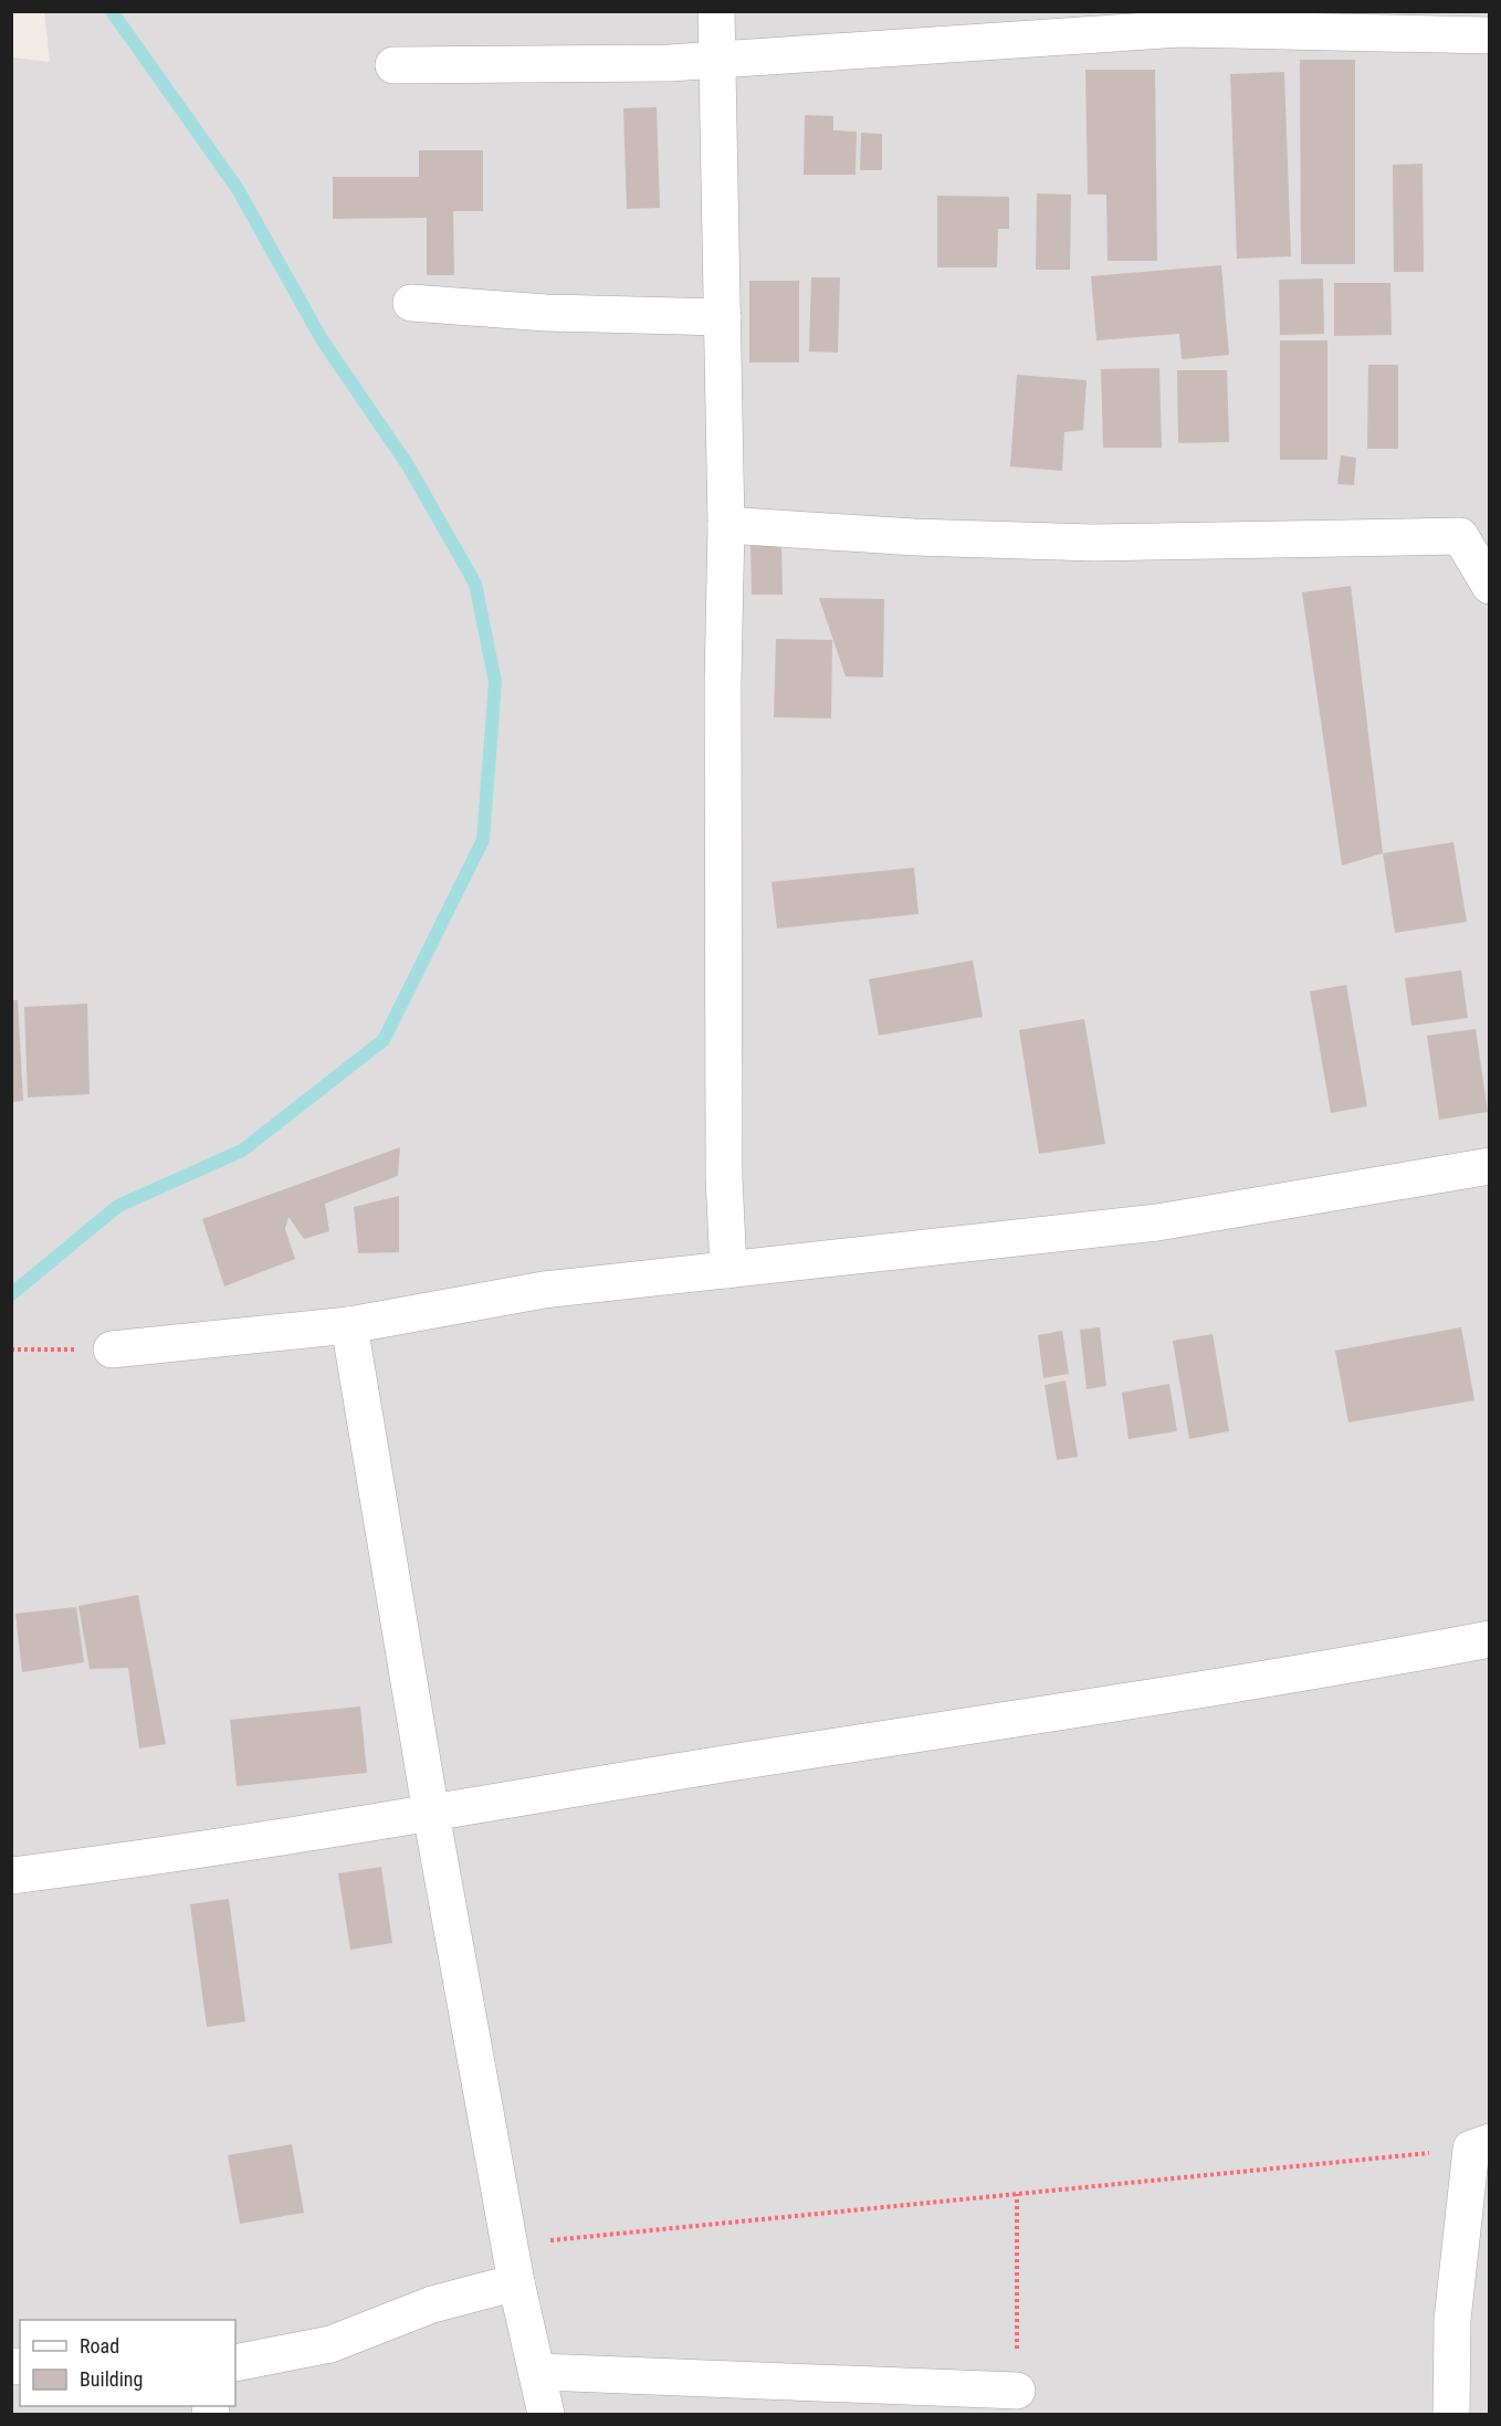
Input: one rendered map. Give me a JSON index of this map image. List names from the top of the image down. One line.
{"legend":["Road","Building"]}
